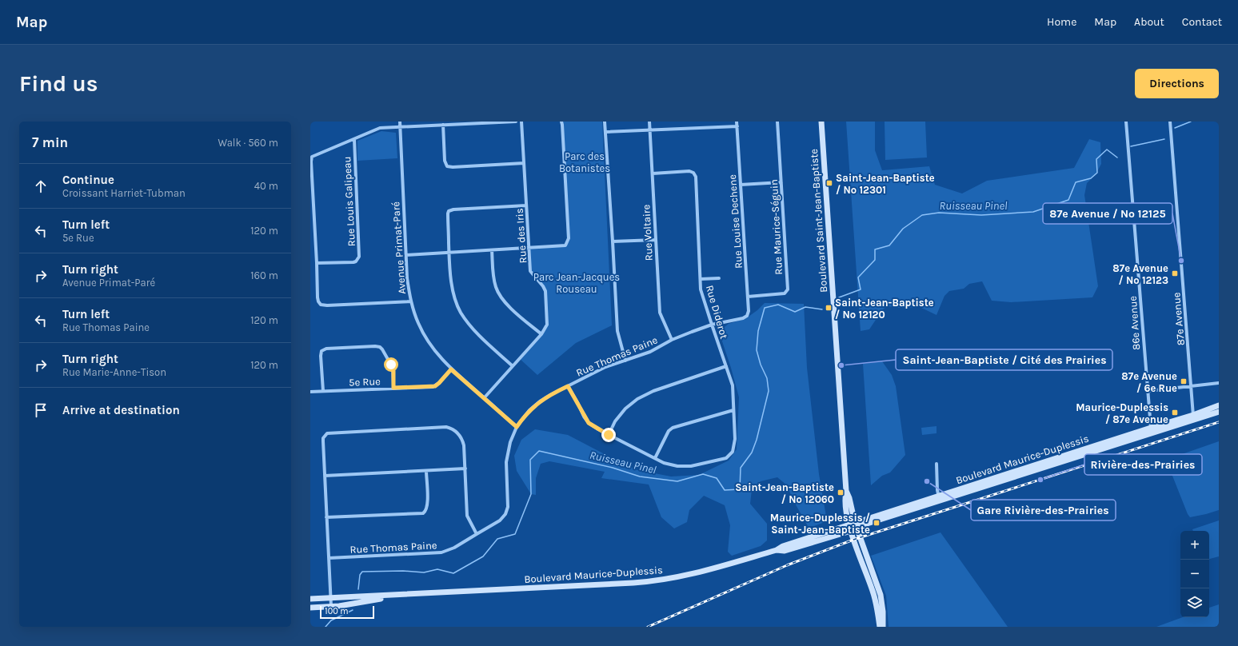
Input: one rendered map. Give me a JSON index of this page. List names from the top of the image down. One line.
{"streets":{"street":["Rue Louis Galipeau","Boulevard Saint-Jean-Baptiste","Rue Louise Dechene","Rue Maurice-Séguin","Rue Voltaire","Rue des Iris","Avenue Primat-Paré","Rue Diderot","87e Avenue","86e Avenue","Rue Thomas Paine","5e Rue","Boulevard Maurice-Duplessis"]},"crossings":[["Boulevard Saint-Jean-Baptiste","Boulevard Maurice-Duplessis"],["Rue Louise Dechene","Rue Maurice-Séguin"],["Rue Louise Dechene","Rue Thomas Paine"],["Rue Voltaire","Rue Diderot"],["Rue Voltaire","Rue Thomas Paine"],["Rue des Iris","Avenue Primat-Paré"],["Avenue Primat-Paré","Rue Thomas Paine"],["Avenue Primat-Paré","5e Rue"],["Rue Diderot","Rue Thomas Paine"],["87e Avenue","Boulevard Maurice-Duplessis"],["86e Avenue","Boulevard Maurice-Duplessis"]],"water":["Ruisseau Pinel"],"parks":["Parc des Botanistes","Parc Jean-Jacques Rouseau"],"places":{"transit":["Saint-Jean-Baptiste / No 12301","87e Avenue / No 12123","Saint-Jean-Baptiste / No 12120","87e Avenue / 6e Rue","Maurice-Duplessis / 87e Avenue","Saint-Jean-Baptiste / No 12060","Maurice-Duplessis / Saint-Jean-Baptiste"],"other":["87e Avenue / No 12125","Saint-Jean-Baptiste / Cité des Prairies","Rivière-des-Prairies","Gare Rivière-des-Prairies"]},"scale_bar":"100 m","page":{"header":"Map","nav":["Home","Map","About","Contact"],"buttons":"Directions","title":"Find us","heading":["7 min","Walk · 560 m"],"list":[["Continue","Croissant Harriet-Tubman","40 m"],["Turn left","5e Rue","120 m"],["Turn right","Avenue Primat-Paré","160 m"],["Turn left","Rue Thomas Paine","120 m"],["Turn right","Rue Marie-Anne-Tison","120 m"],"Arrive at destination"],"map_buttons":["+","−"],"scale":"100 m"}}
